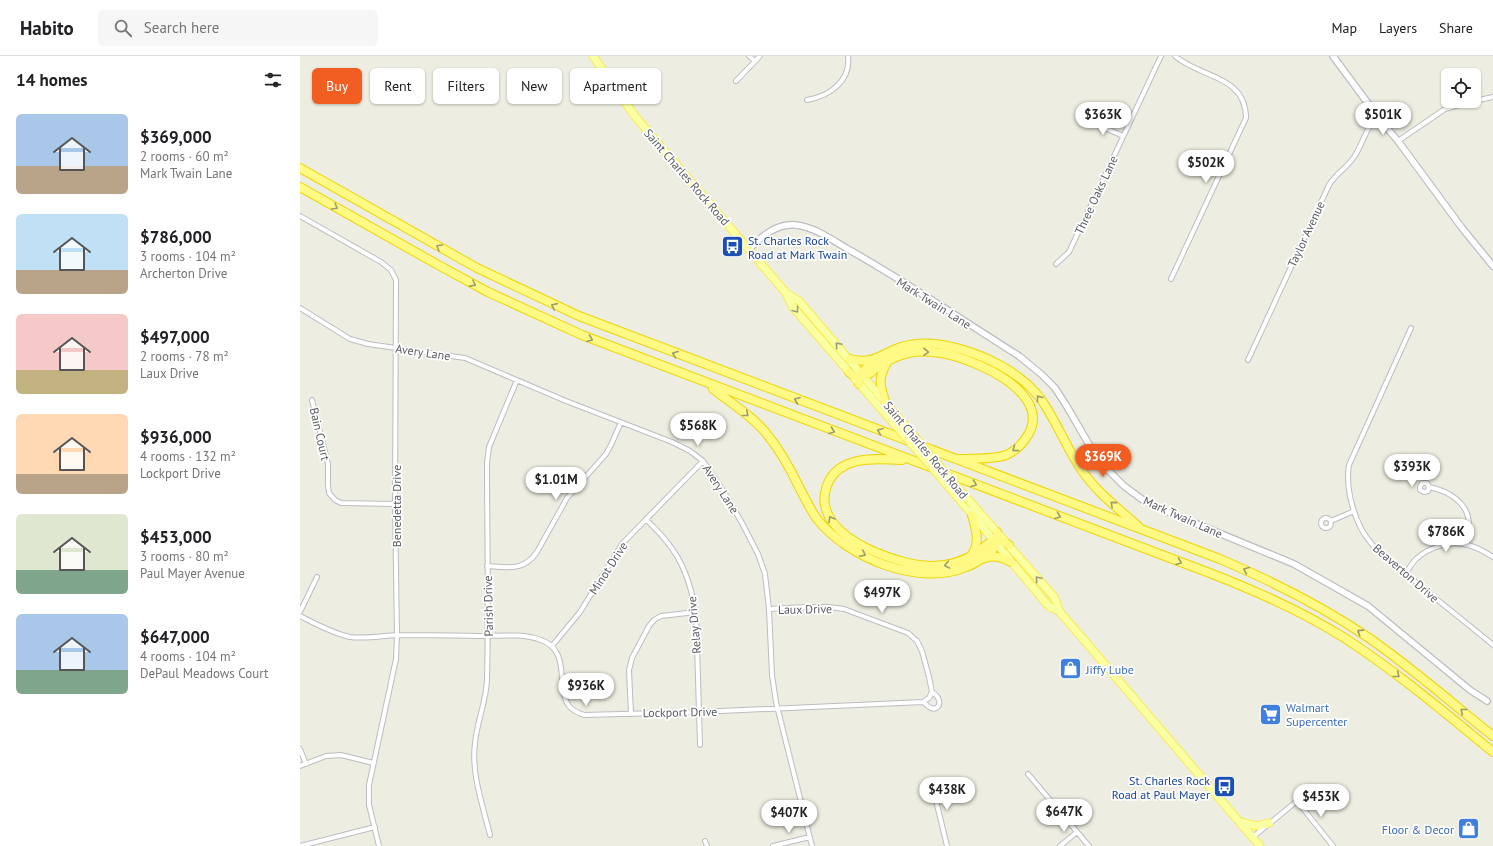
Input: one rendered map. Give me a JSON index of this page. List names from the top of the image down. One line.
{"streets":{"main road":["Saint Charles Rock Road"],"street":["Three Oaks Lane","Taylor Avenue","Mark Twain Lane","Avery Lane","Bain Court","Benedetta Drive","Minot Drive","Beaverton Drive","Parish Drive","Laux Drive","Relay Drive","Lockport Drive"]},"crossings":[["Saint Charles Rock Road","Mark Twain Lane"],["Avery Lane","Benedetta Drive"],["Avery Lane","Minot Drive"],["Avery Lane","Parish Drive"],["Avery Lane","Laux Drive"],["Avery Lane","Lockport Drive"],["Bain Court","Benedetta Drive"],["Minot Drive","Relay Drive"],["Minot Drive","Lockport Drive"],["Laux Drive","Lockport Drive"],["Relay Drive","Lockport Drive"]],"places":{"bus stop":["St. Charles Rock Road at Mark Twain","St. Charles Rock Road at Paul Mayer"],"shop":["Jiffy Lube","Floor & Decor"],"supermarket":["Walmart Supercenter"]},"page":{"header":"Habito","search":"Search here","nav":["Map","Layers","Share"],"heading":"14 homes","chip":["Buy","Rent","Filters","New","Apartment"],"price":["$363K","$501K","$502K","$568K","$369K","$393K","$1.01M","$786K","$497K","$936K","$438K","$453K","$647K","$407K"],"list":[{"name":"$369,000","note":"2 rooms · 60 m² · Mark Twain Lane"},{"name":"$786,000","note":"3 rooms · 104 m² · Archerton Drive"},{"name":"$497,000","note":"2 rooms · 78 m² · Laux Drive"},{"name":"$936,000","note":"4 rooms · 132 m² · Lockport Drive"},{"name":"$453,000","note":"3 rooms · 80 m² · Paul Mayer Avenue"},{"name":"$647,000","note":"4 rooms · 104 m² · DePaul Meadows Court"}]}}
